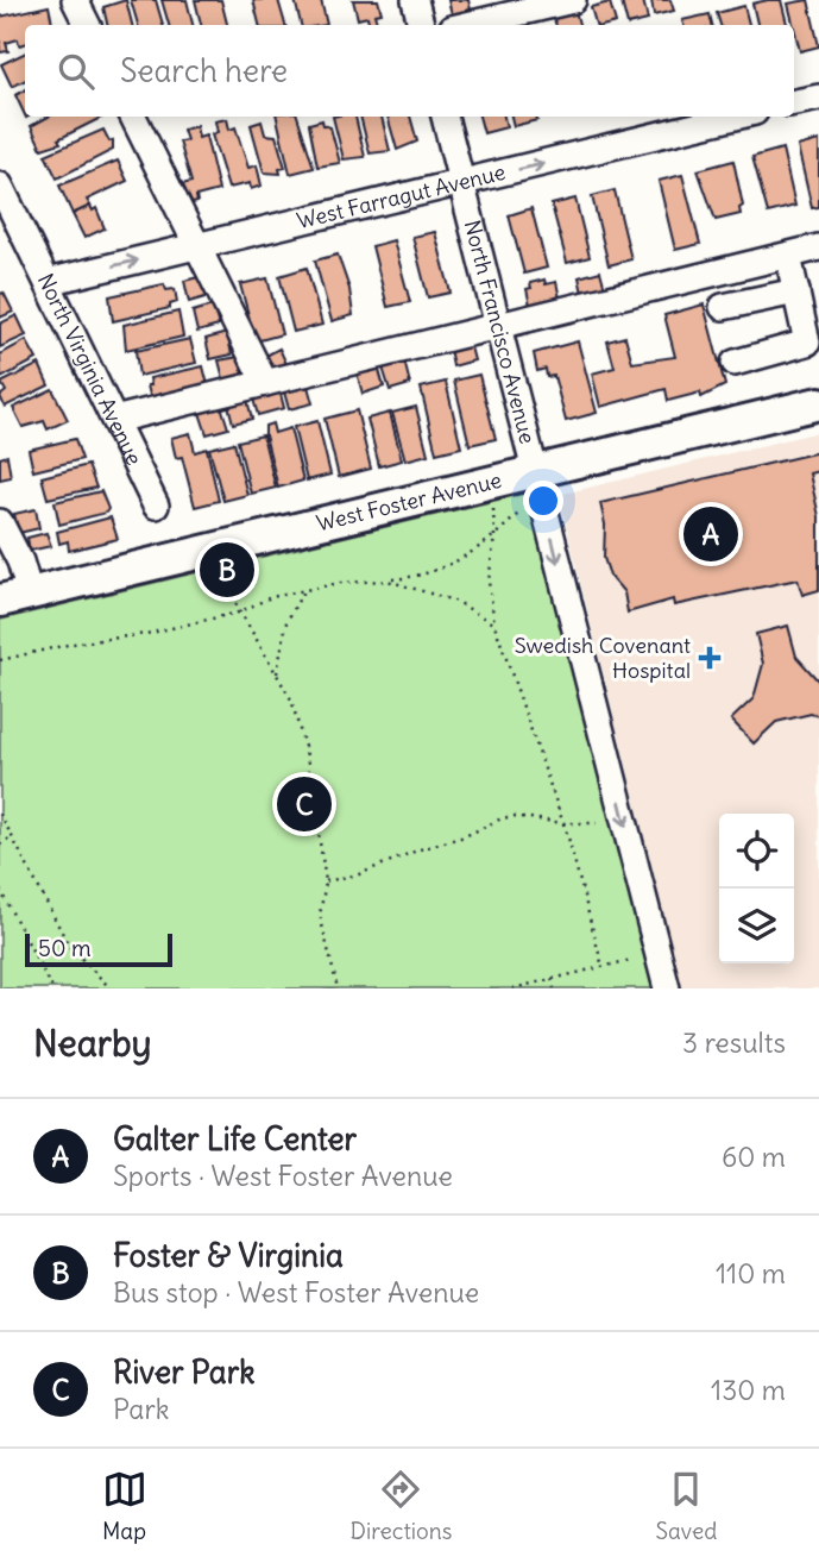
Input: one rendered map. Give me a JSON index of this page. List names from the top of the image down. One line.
{"streets":{"main road":["West Foster Avenue"],"street":["West Farragut Avenue","North Francisco Avenue","North Virginia Avenue"]},"crossings":[["West Farragut Avenue","North Francisco Avenue"],["West Farragut Avenue","North Virginia Avenue"],["North Francisco Avenue","West Foster Avenue"]],"one_way":["North Francisco Avenue"],"places":{"health":["Swedish Covenant Hospital"]},"scale_bar":"50 m","page":{"search":"Search here","pins":["A","B","C"],"scale":"50 m","heading":["Nearby","3 results"],"list":[{"mark":"A","name":"Galter Life Center","note":"Sports · West Foster Avenue","value":"60 m"},{"mark":"B","name":"Foster & Virginia","note":"Bus stop · West Foster Avenue","value":"110 m"},{"mark":"C","name":"River Park","note":"Park","value":"130 m"}],"nav":["Map","Directions","Saved"]}}
